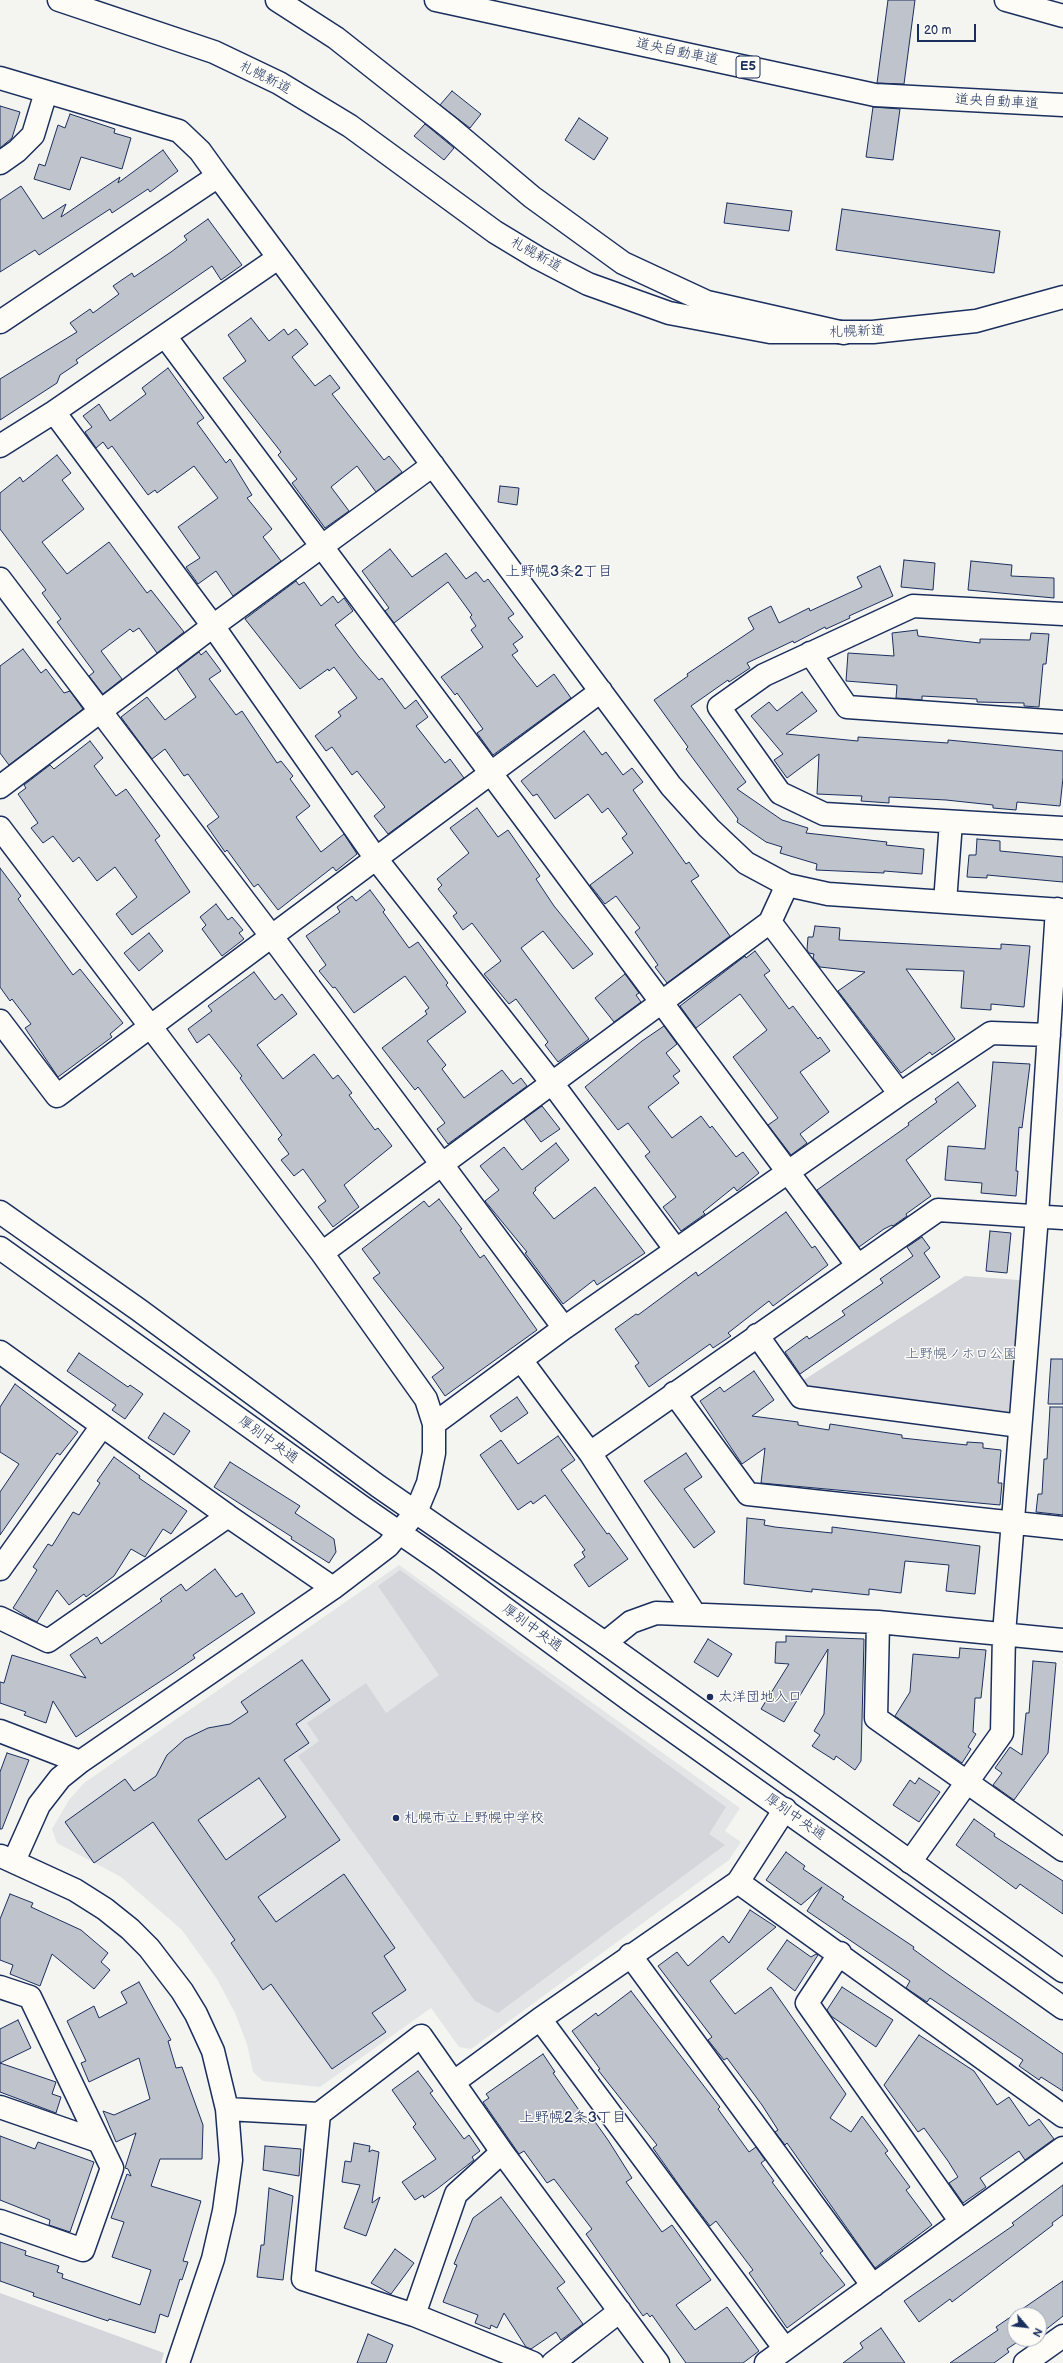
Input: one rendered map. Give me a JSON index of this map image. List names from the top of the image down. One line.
{"streets":{"main road":["道央自動車道","E5","札幌新道","厚別中央通"]},"districts":["上野幌3条2丁目","上野幌2条3丁目"],"parks":["上野幌ノホロ公園"],"places":["太洋団地入口","札幌市立上野幌中学校"],"scale_bar":"20 m","north":"bottom right"}
